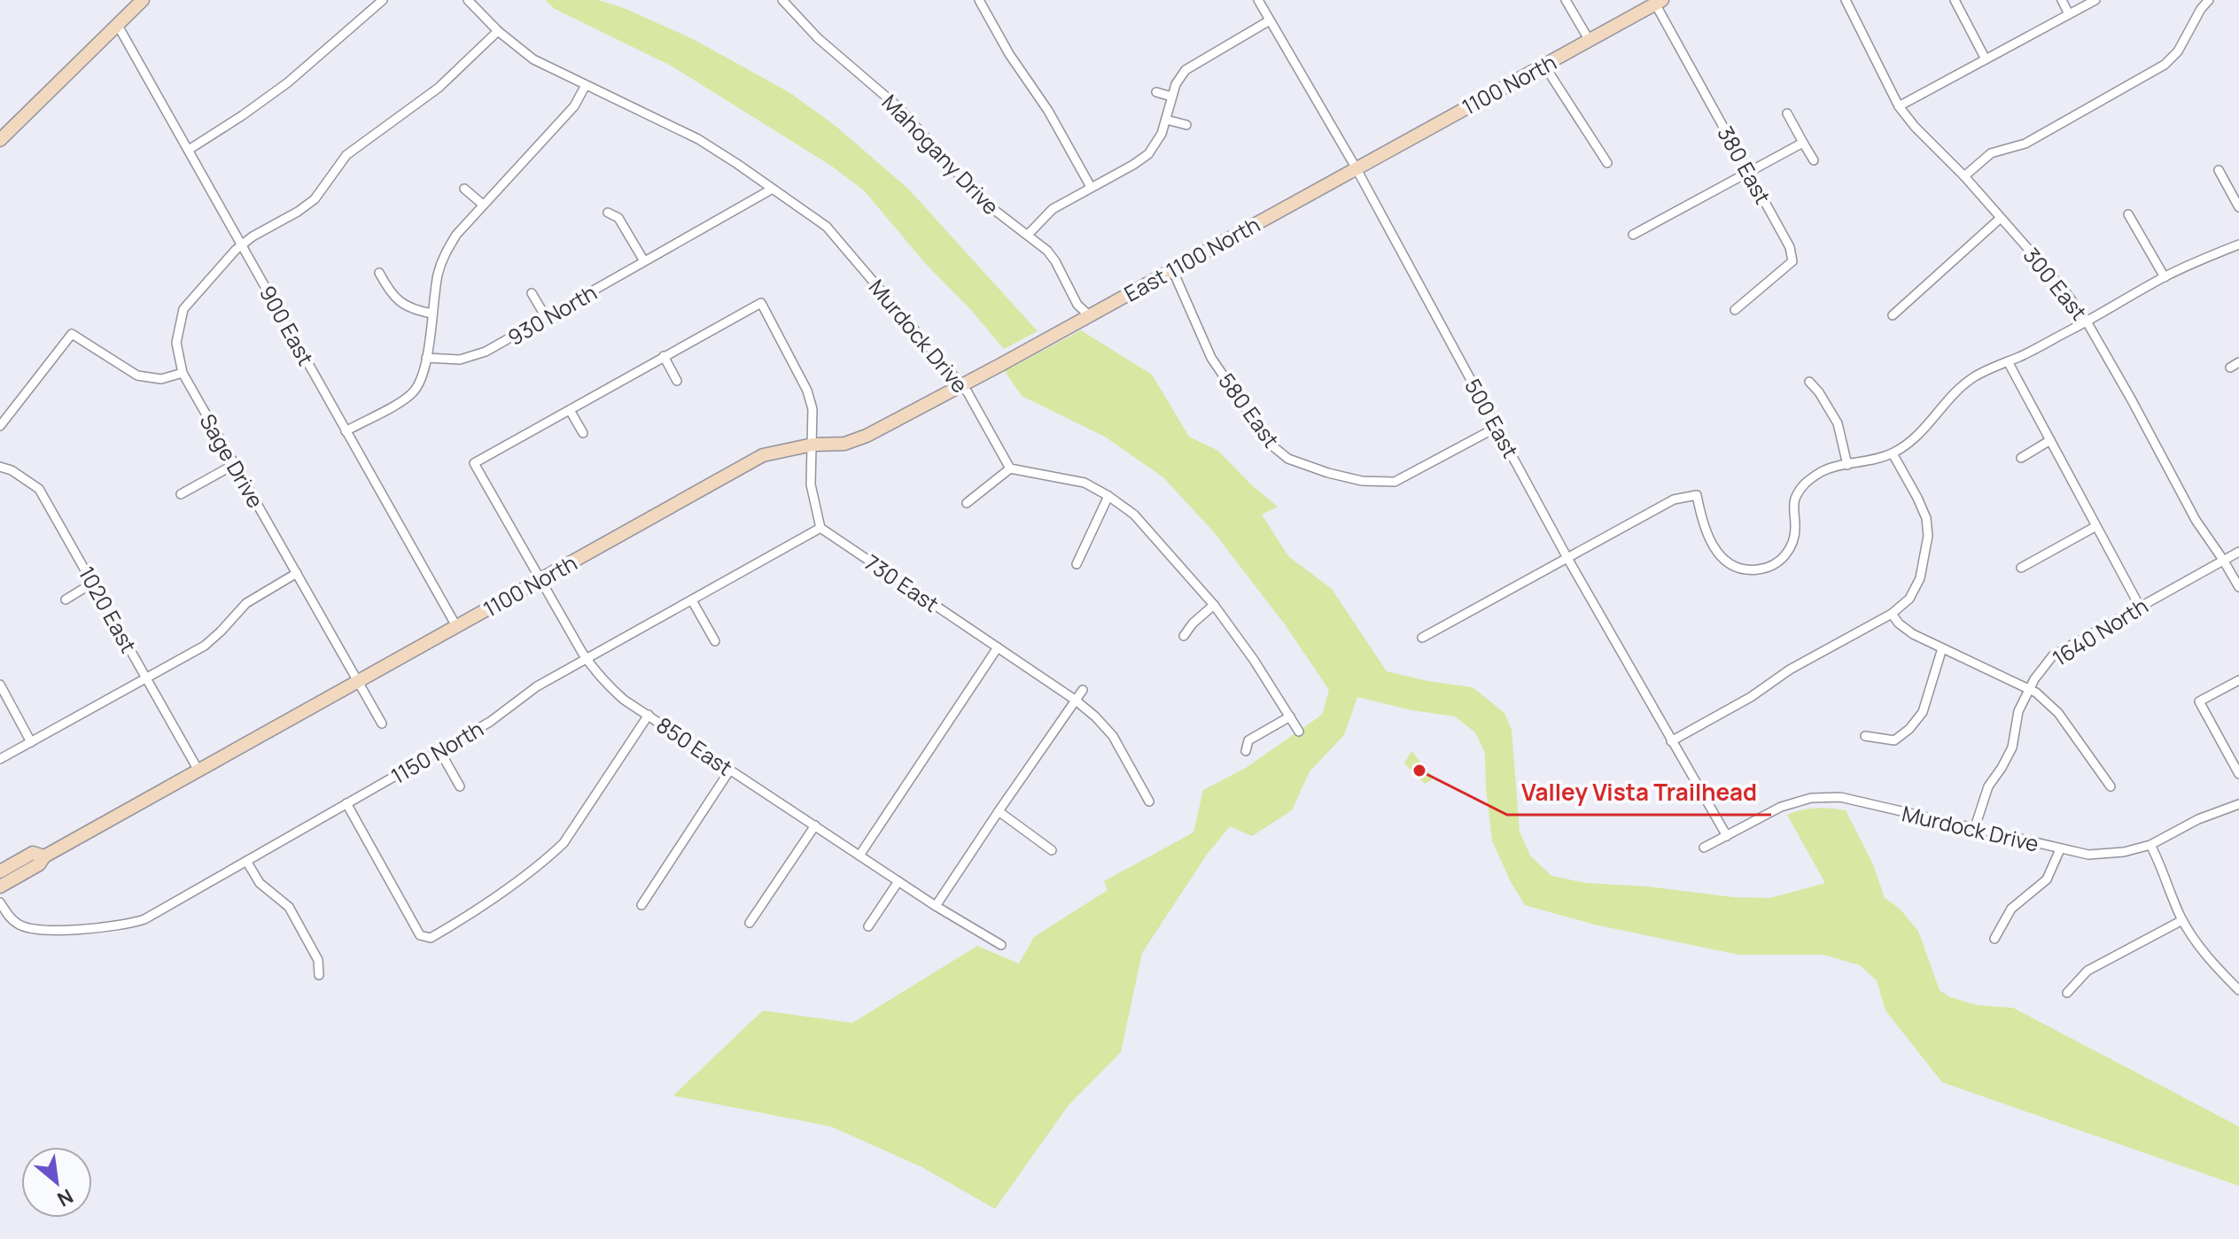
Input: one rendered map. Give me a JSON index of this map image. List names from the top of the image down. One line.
{"streets":{"street":["1100 North","Mahogany Drive","380 East","East 1100 North","300 East","930 North","900 East","Murdock Drive","580 East","500 East","Sage Drive","730 East","1020 East","1640 North","850 East","1150 North"]},"crossings":[["1100 North","380 East"],["1100 North","East 1100 North"],["1100 North","900 East"],["1100 North","Murdock Drive"],["1100 North","500 East"],["1100 North","Sage Drive"],["1100 North","1020 East"],["1100 North","850 East"],["Mahogany Drive","East 1100 North"],["East 1100 North","580 East"],["East 1100 North","500 East"],["300 East","1640 North"],["930 North","Murdock Drive"],["900 East","Sage Drive"],["Murdock Drive","500 East"],["Murdock Drive","Sage Drive"],["Murdock Drive","1640 North"],["580 East","500 East"],["730 East","1150 North"],["850 East","1150 North"]],"places":["Valley Vista Trailhead"],"north":"bottom right"}
